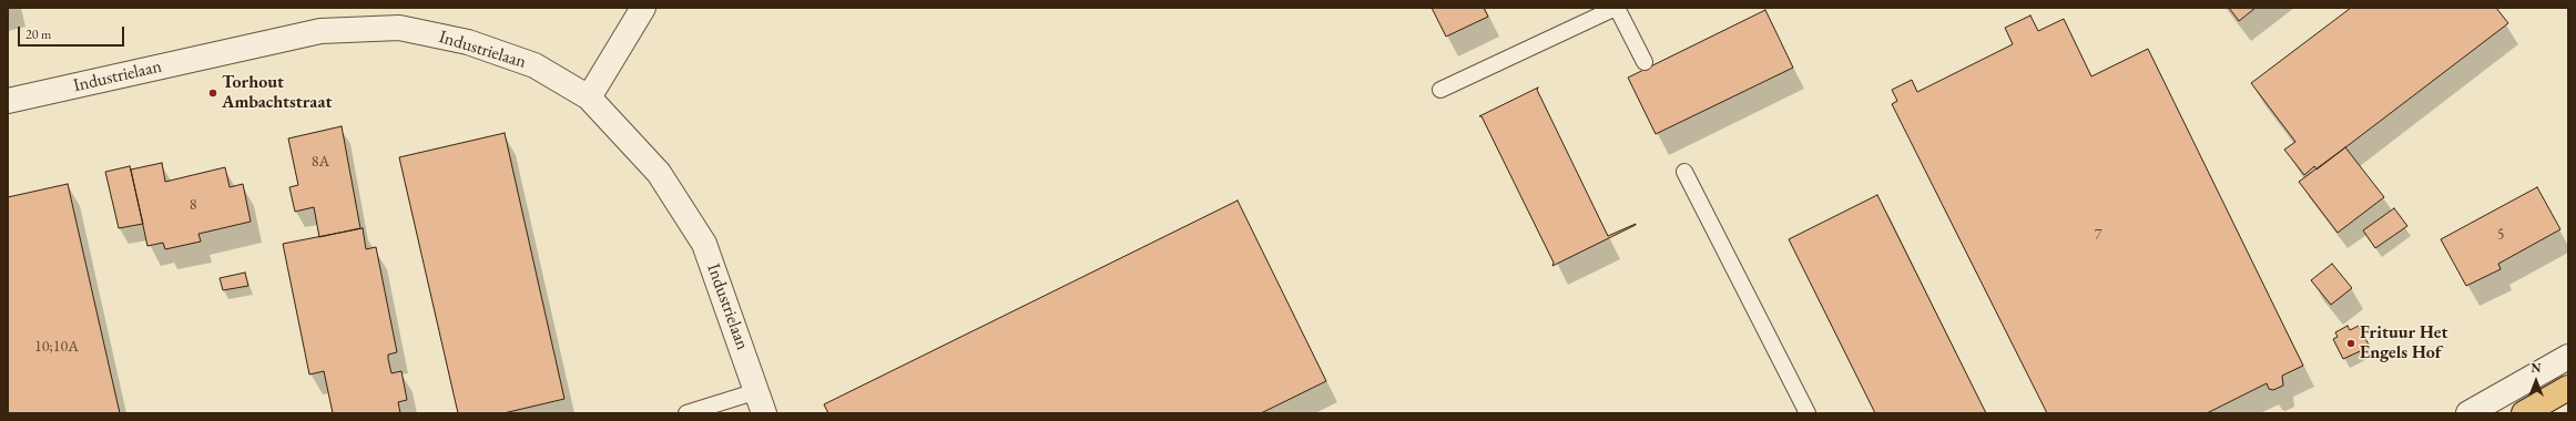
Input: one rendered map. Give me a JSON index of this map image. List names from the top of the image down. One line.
{"streets":{"street":["Industrielaan"]},"places":["Torhout Ambachtstraat","Frituur Het Engels Hof"],"house_numbers":["8A","8","7","5","10;10A"],"scale_bar":"20 m","north":"top"}
